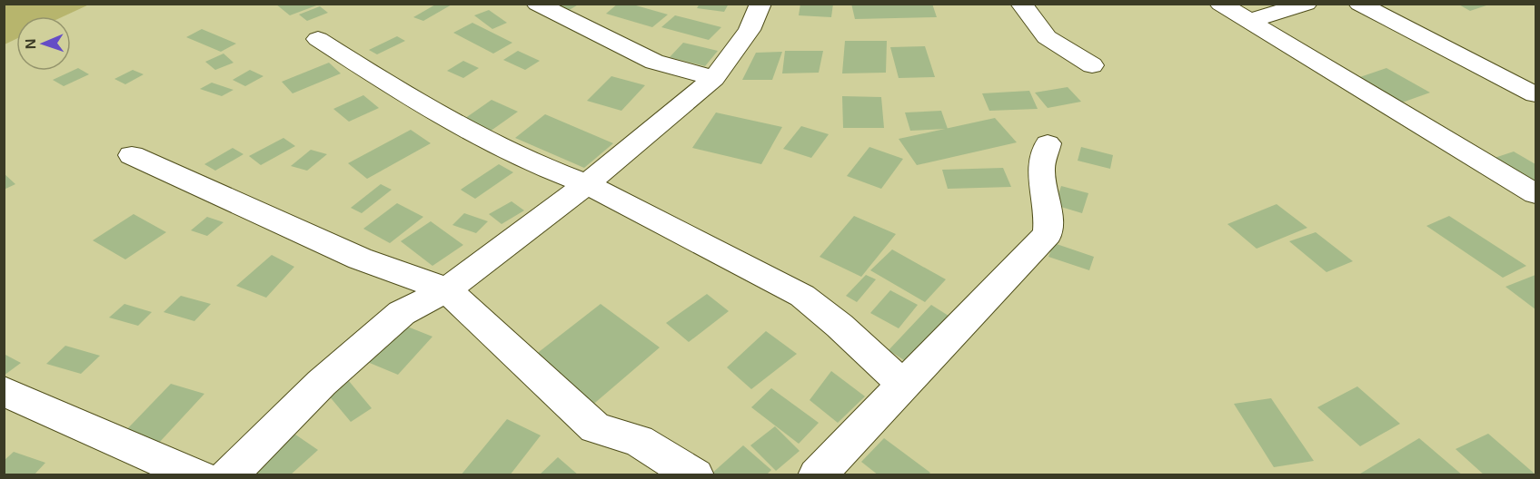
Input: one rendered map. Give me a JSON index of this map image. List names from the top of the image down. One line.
{"north":"left"}
